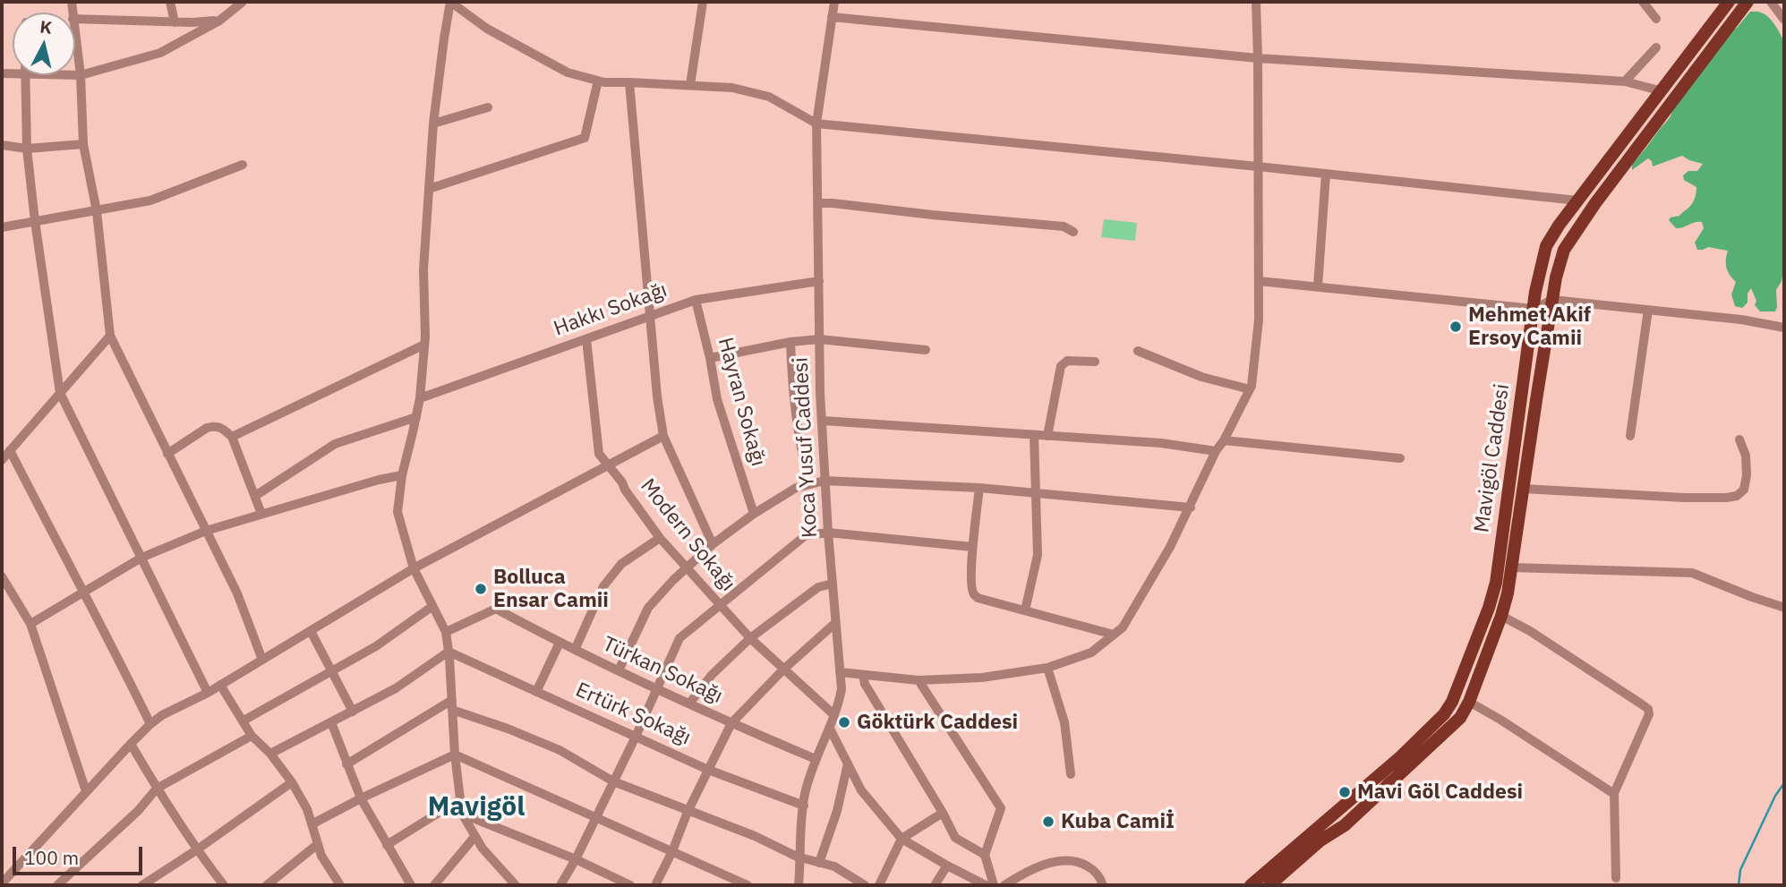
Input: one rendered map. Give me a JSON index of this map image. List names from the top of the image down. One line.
{"streets":{"main road":["Mavigöl Caddesi"],"street":["Hakkı Sokağı","Hayran Sokağı","Koca Yusuf Caddesi","Modern Sokağı","Türkan Sokağı","Ertürk Sokağı"]},"crossings":[["Hakkı Sokağı","Hayran Sokağı"],["Hakkı Sokağı","Koca Yusuf Caddesi"],["Hakkı Sokağı","Modern Sokağı"],["Koca Yusuf Caddesi","Modern Sokağı"],["Koca Yusuf Caddesi","Türkan Sokağı"],["Koca Yusuf Caddesi","Ertürk Sokağı"]],"districts":["Mavigöl"],"places":["Mehmet Akif Ersoy Camii","Bolluca Ensar Camii","Göktürk Caddesi","Mavi Göl Caddesi","Kuba Camiİ"],"scale_bar":"100 m","north":"top"}
